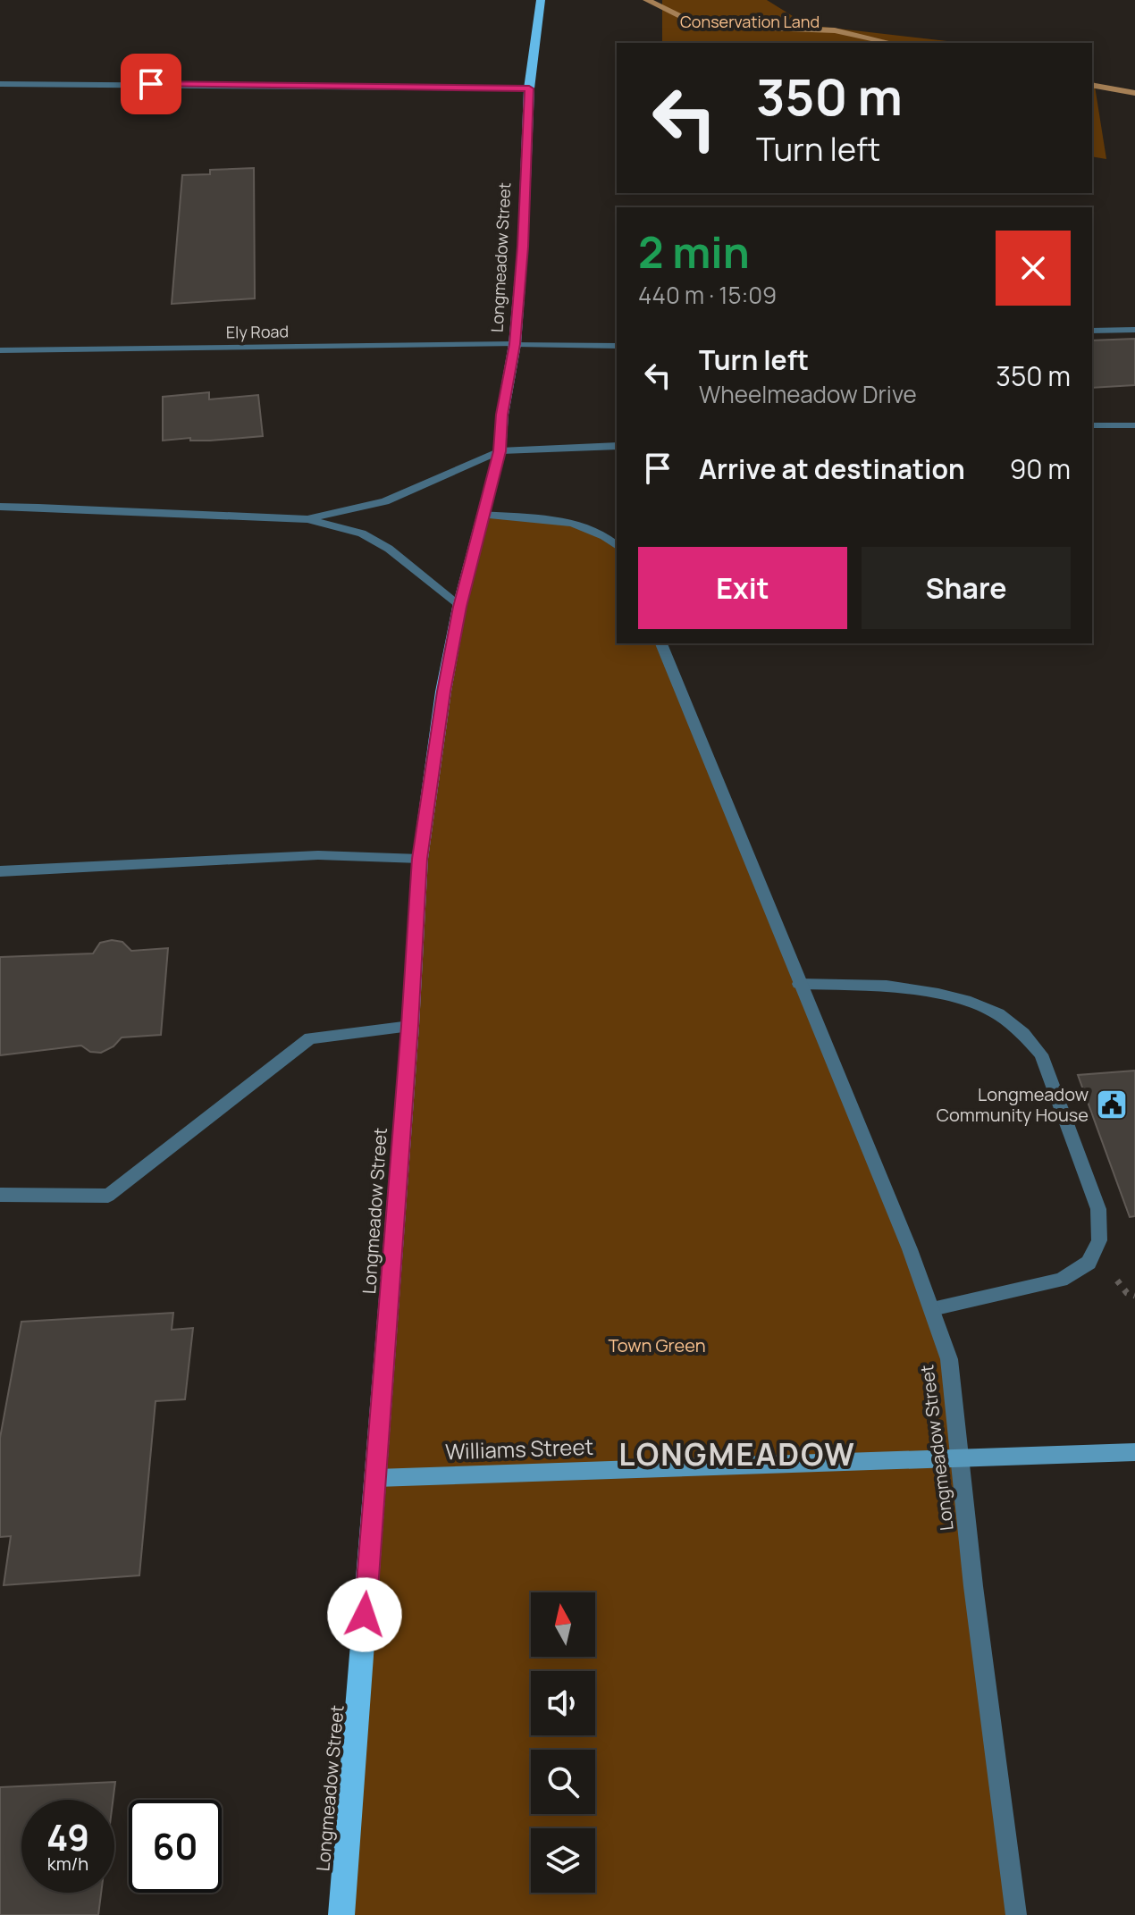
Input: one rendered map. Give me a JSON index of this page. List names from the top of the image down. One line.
{"streets":{"main road":["Longmeadow Street","Williams Street"],"street":["Ely Road"]},"crossings":[["Longmeadow Street","Ely Road"],["Longmeadow Street","Williams Street"]],"districts":["LONGMEADOW"],"parks":["Conservation Land","Town Green"],"places":{"public building":["Longmeadow Community House"]},"north":"top","page":{"turn":["350 m","Turn left"],"heading":["2 min","440 m · 15:09"],"list":[{"name":"Turn left","note":"Wheelmeadow Drive","value":"350 m"},{"name":"Arrive at destination","value":"90 m"}],"buttons":["Exit","Share"],"speed":"49 km/h","limit":"60"}}
